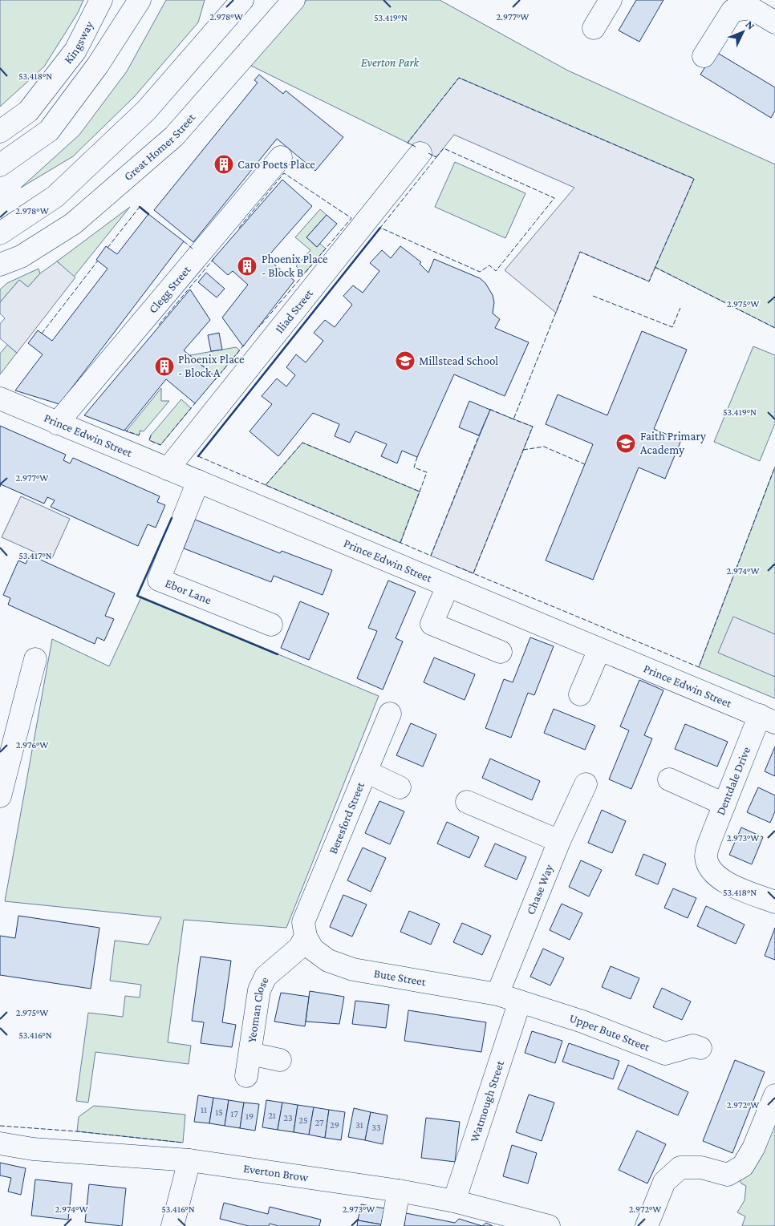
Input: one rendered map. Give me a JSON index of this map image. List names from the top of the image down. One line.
{"streets":{"main road":["Kingsway","Great Homer Street","Clegg Street","Iliad Street","Prince Edwin Street","Ebor Lane","Dentdale Drive","Beresford Street","Chase Way","Bute Street","Yeoman Close","Upper Bute Street","Watmough Street","Everton Brow"]},"crossings":[["Clegg Street","Prince Edwin Street"],["Iliad Street","Prince Edwin Street"],["Prince Edwin Street","Ebor Lane"],["Prince Edwin Street","Dentdale Drive"],["Beresford Street","Bute Street"],["Beresford Street","Yeoman Close"],["Chase Way","Bute Street"],["Bute Street","Yeoman Close"],["Bute Street","Upper Bute Street"],["Bute Street","Watmough Street"],["Upper Bute Street","Watmough Street"],["Watmough Street","Everton Brow"]],"parks":["Everton Park"],"places":{"building":["Caro Poets Place","Phoenix Place - Block B","Phoenix Place - Block A"],"school or university":["Millstead School","Faith Primary Academy"]},"house_numbers":["11","15","17","21","19","23","25","27","29","31","33"],"north":"top right","coordinates":["2.978°W","2.977°W","53.419°N","53.418°N","2.975°W","53.417°N","2.974°W","2.976°W","2.973°W","53.416°N","2.972°W"]}
